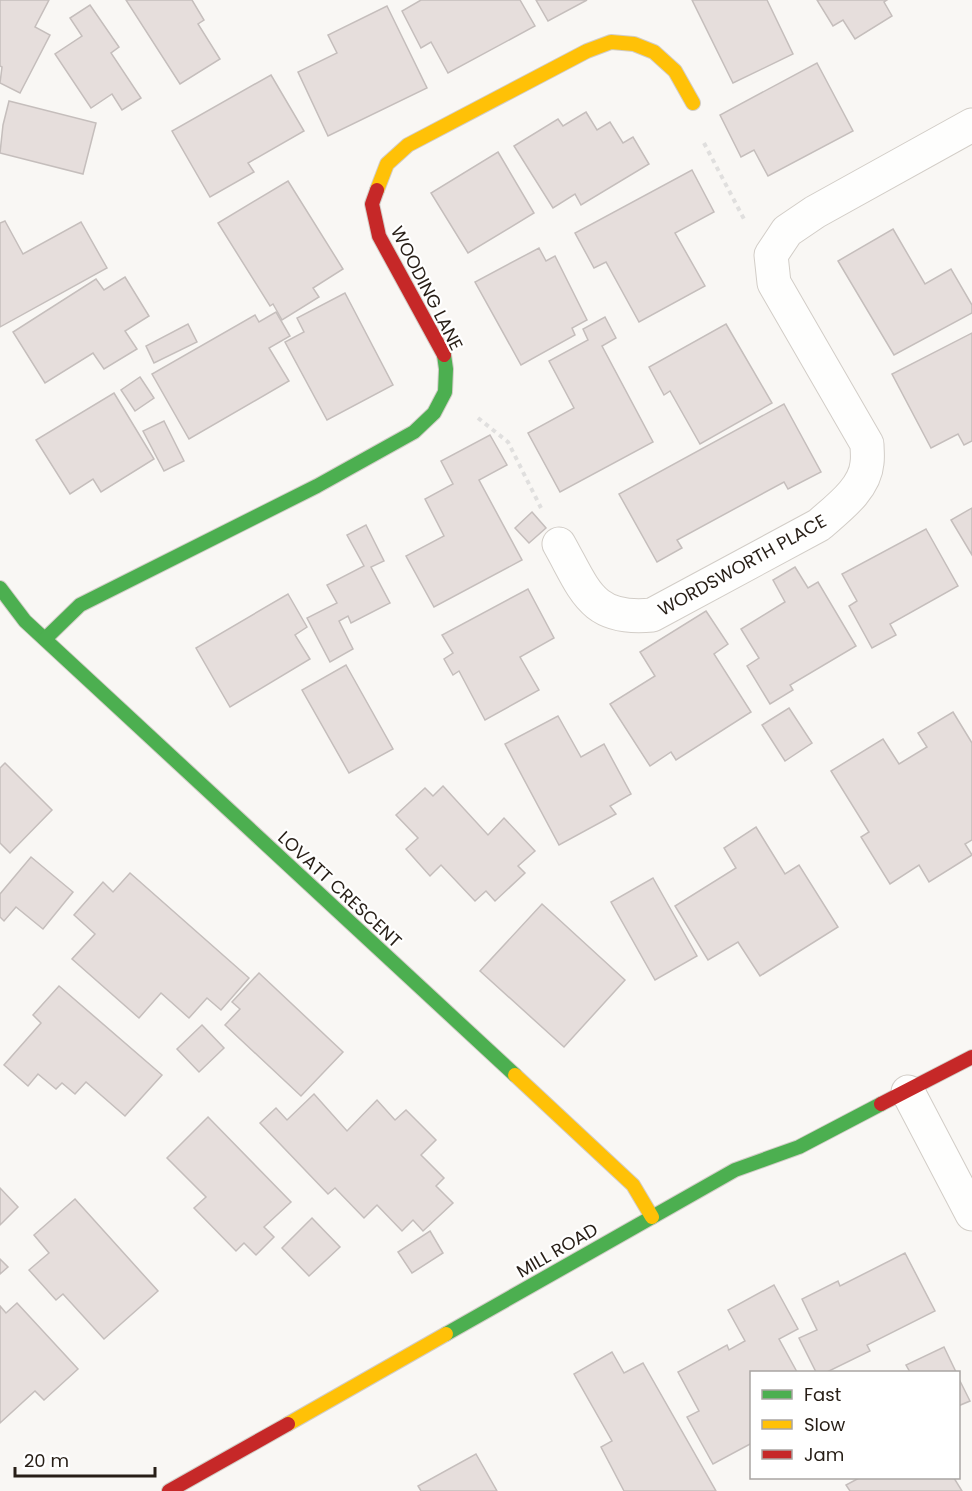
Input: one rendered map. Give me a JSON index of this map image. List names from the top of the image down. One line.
{"streets":{"street":["WOODING LANE","WORDSWORTH PLACE","LOVATT CRESCENT","MILL ROAD"]},"crossings":[["LOVATT CRESCENT","MILL ROAD"]],"legend":["Fast","Slow","Jam"],"scale_bar":"20 m"}
